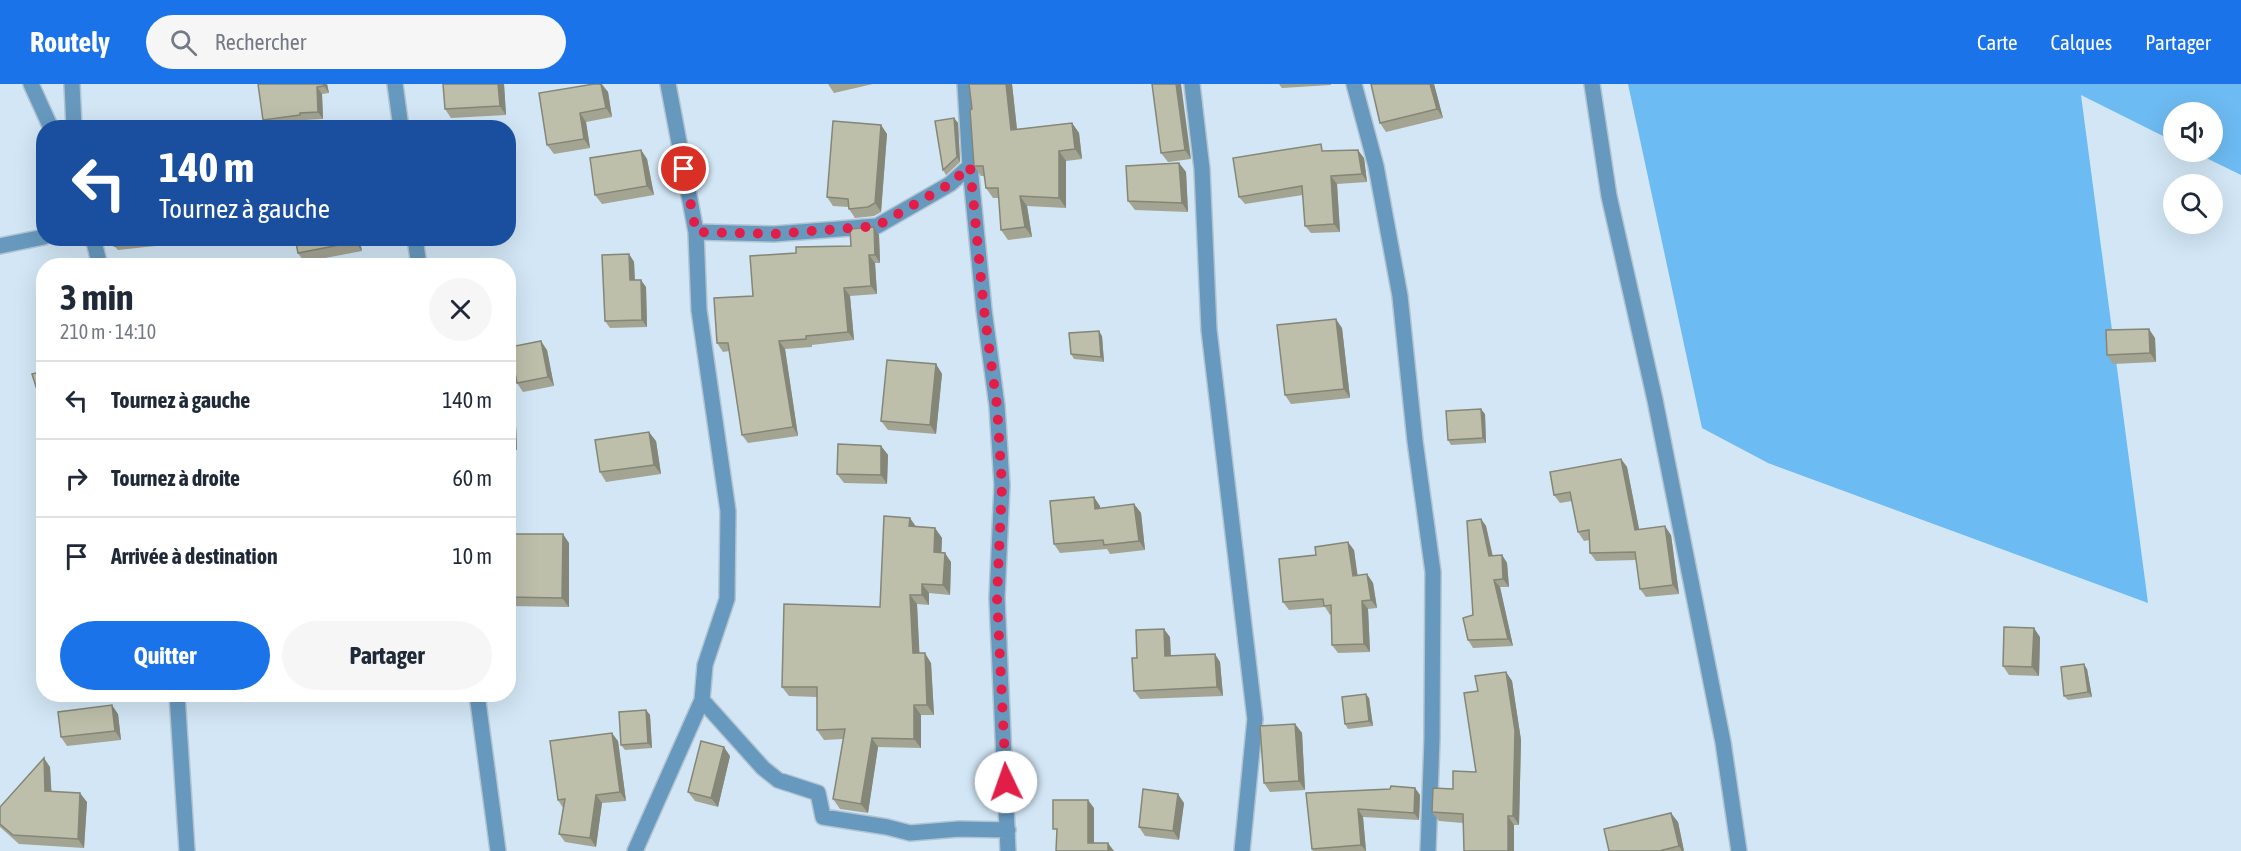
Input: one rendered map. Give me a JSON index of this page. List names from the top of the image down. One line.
{"page":{"header":"Routely","search":"Rechercher","nav":["Carte","Calques","Partager"],"turn":["140 m","Tournez à gauche"],"heading":["3 min","210 m · 14:10"],"list":[{"name":"Tournez à gauche","value":"140 m"},{"name":"Tournez à droite","value":"60 m"},{"name":"Arrivée à destination","value":"10 m"}],"buttons":["Quitter","Partager"]}}
